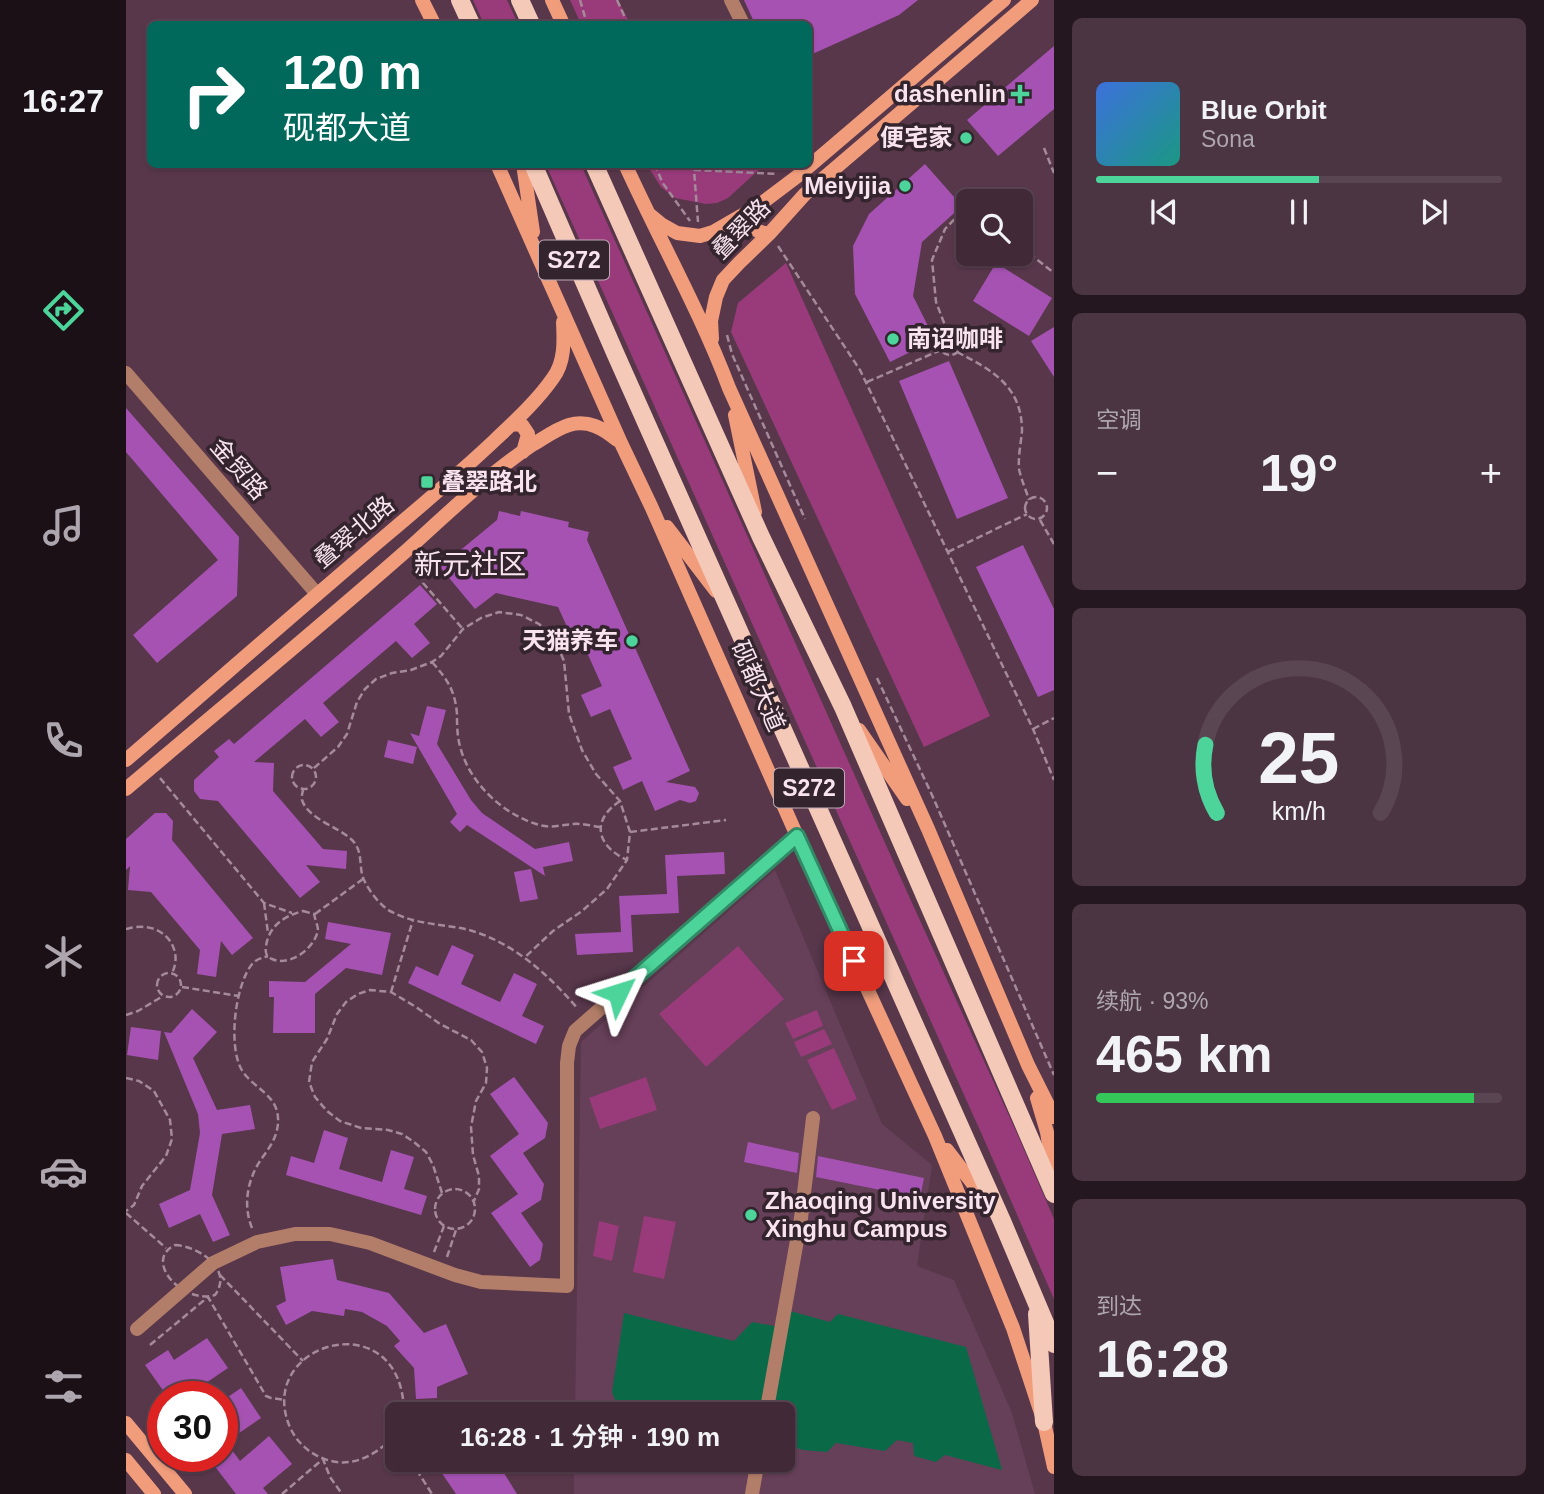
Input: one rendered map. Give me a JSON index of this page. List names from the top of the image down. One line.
{"streets":{"main road":["S272","砚都大道"],"street":["叠翠路","金贸路","叠翠北路"]},"crossings":[["金贸路","叠翠北路"],["叠翠北路","砚都大道"]],"districts":["新元社区"],"places":{"health":["dashenlin"],"other":["便宅家","Meiyijia","南诏咖啡","天猫养车","Zhaoqing University Xinghu Campus"],"transit":["叠翠路北"]},"page":{"tabs":"16:27","turn":["120 m","砚都大道"],"song":["Blue Orbit","Sona"],"tile":["空调",["续航 · 93%","465 km"],["到达","16:28"]],"heat":["−","19°","+"],"limit":"30","trip":"16:28 · 1 分钟 · 190 m","gauge":["25","km/h"]}}
